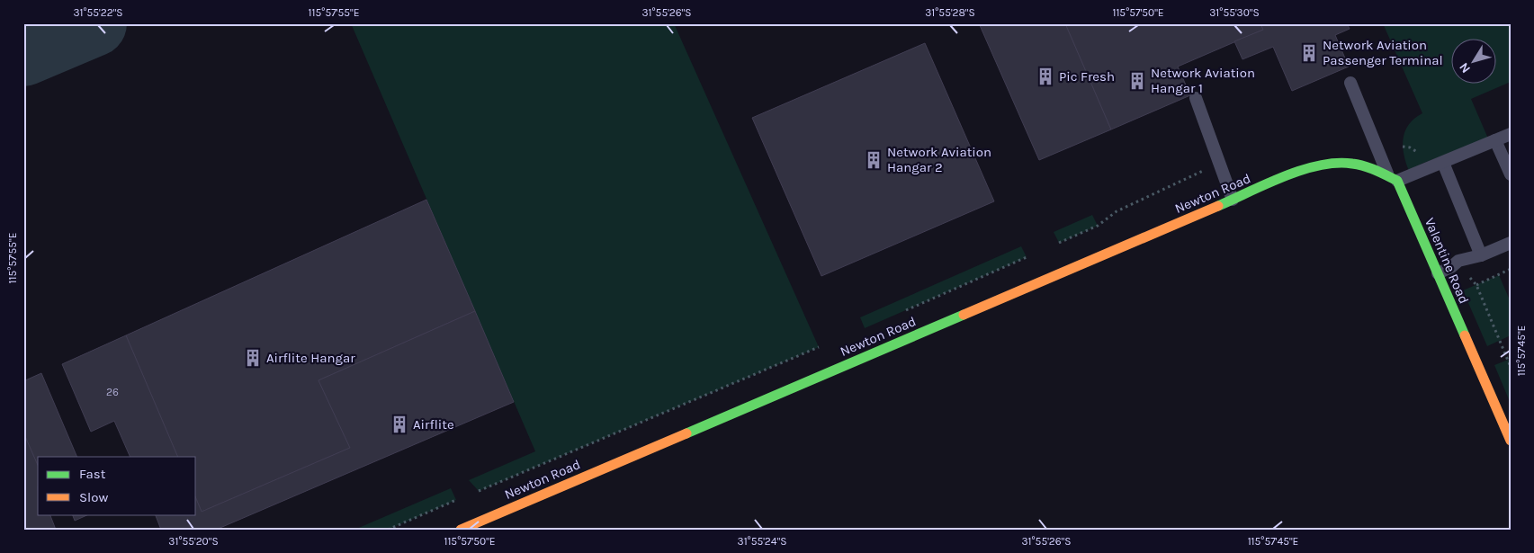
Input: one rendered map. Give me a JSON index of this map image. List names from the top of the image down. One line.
{"streets":{"street":["Newton Road","Valentine Road"]},"crossings":[["Newton Road","Valentine Road"]],"places":{"building":["Network Aviation Passenger Terminal","Pic Fresh","Network Aviation Hangar 1","Network Aviation Hangar 2","Airflite Hangar","Airflite"]},"house_numbers":["26"],"legend":["Fast","Slow"],"north":"bottom left","coordinates":["31°55'22\"S","115°57'55\"E","31°55'26\"S","31°55'28\"S","115°57'50\"E","31°55'30\"S","115°57'45\"E","31°55'20\"S","31°55'24\"S"]}
